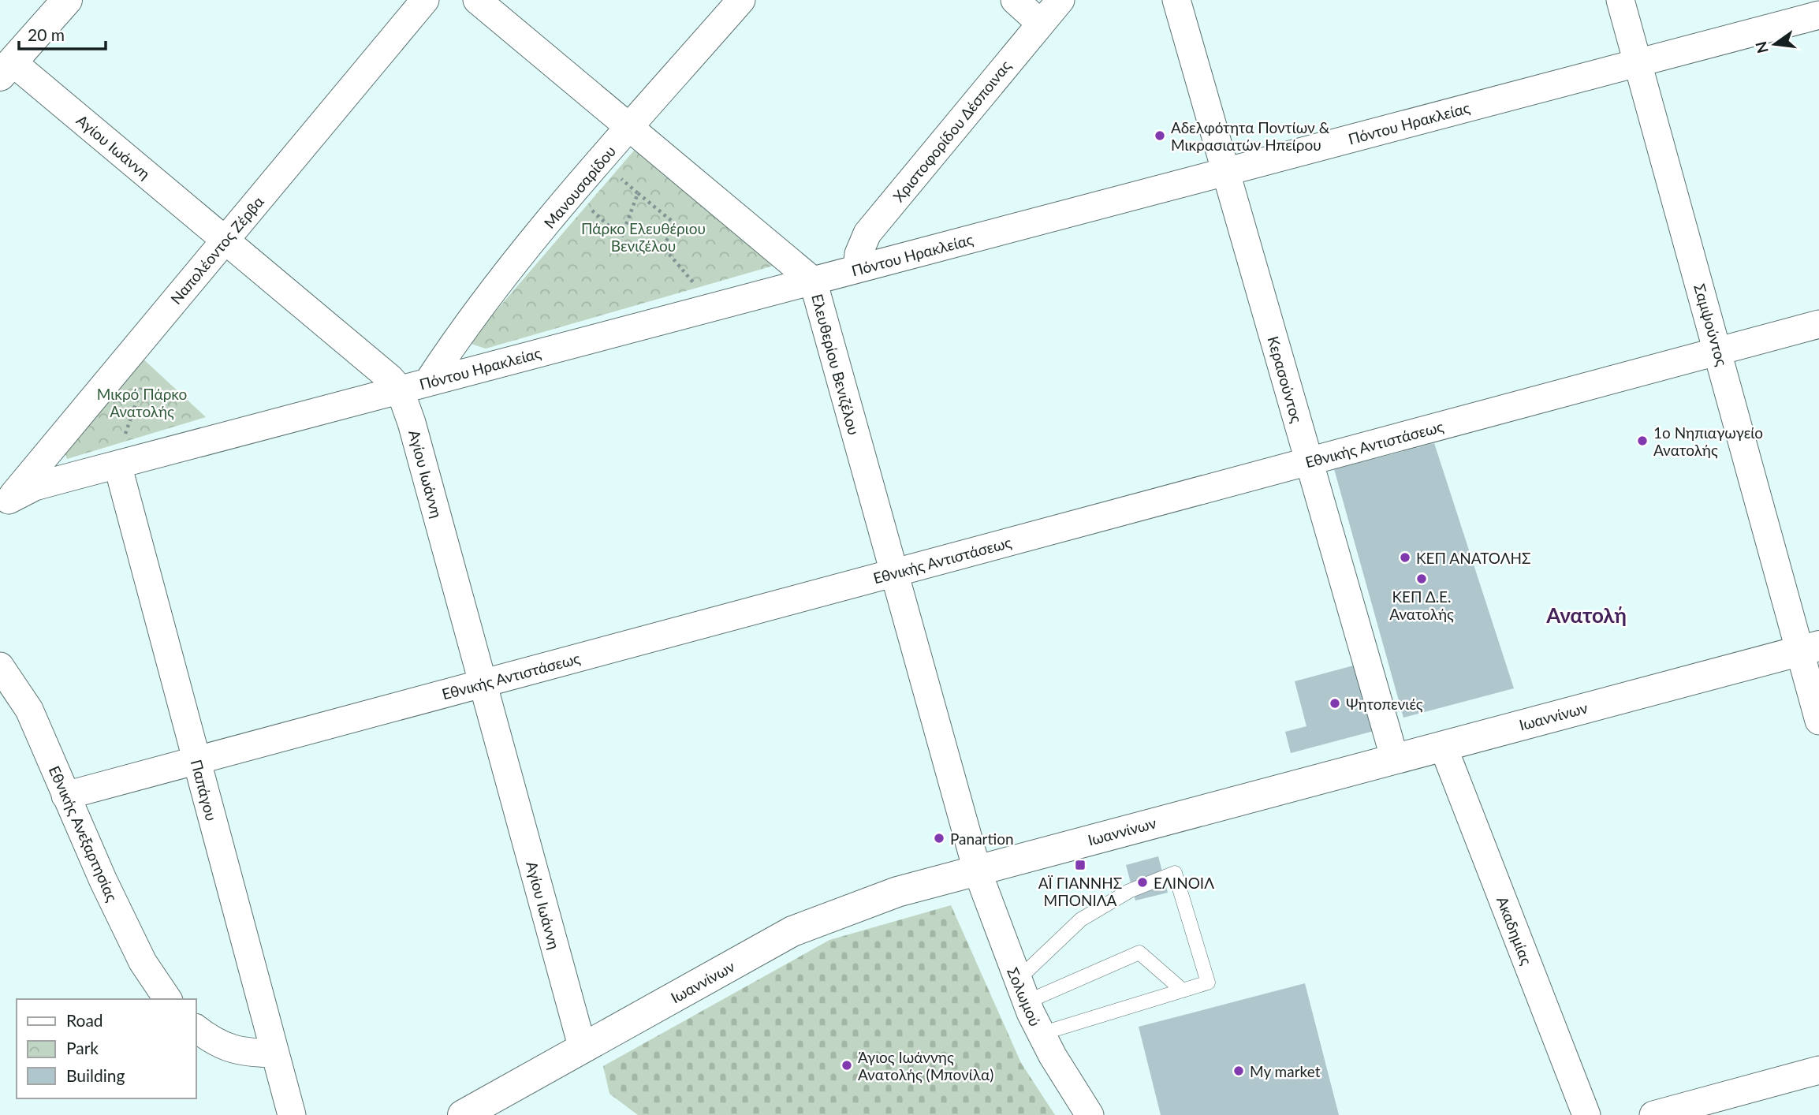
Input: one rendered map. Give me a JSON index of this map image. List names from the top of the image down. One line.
{"streets":{"main road":["Ιωαννίνων"],"street":["Πόντου Ηρακλείας","Χριστοφορίδου Δέσποινας","Αγίου Ιωάννη","Μανουσαρίδου","Ναπολέοντος Ζέρβα","Σαμψούντος","Ελευθερίου Βενιζέλου","Κερασούντος","Εθνικής Αντιστάσεως","Παπάγου","Εθνικής Ανεξαρτησίας","Ακαδημίας","Σολωμού"]},"crossings":[["Πόντου Ηρακλείας","Χριστοφορίδου Δέσποινας"],["Πόντου Ηρακλείας","Αγίου Ιωάννη"],["Πόντου Ηρακλείας","Μανουσαρίδου"],["Πόντου Ηρακλείας","Ναπολέοντος Ζέρβα"],["Πόντου Ηρακλείας","Σαμψούντος"],["Πόντου Ηρακλείας","Ελευθερίου Βενιζέλου"],["Πόντου Ηρακλείας","Κερασούντος"],["Πόντου Ηρακλείας","Παπάγου"],["Αγίου Ιωάννη","Ναπολέοντος Ζέρβα"],["Αγίου Ιωάννη","Εθνικής Αντιστάσεως"],["Αγίου Ιωάννη","Ιωαννίνων"],["Μανουσαρίδου","Ελευθερίου Βενιζέλου"],["Σαμψούντος","Εθνικής Αντιστάσεως"],["Σαμψούντος","Ιωαννίνων"],["Ελευθερίου Βενιζέλου","Εθνικής Αντιστάσεως"],["Ελευθερίου Βενιζέλου","Ιωαννίνων"],["Ελευθερίου Βενιζέλου","Σολωμού"],["Κερασούντος","Εθνικής Αντιστάσεως"],["Κερασούντος","Ιωαννίνων"],["Εθνικής Αντιστάσεως","Παπάγου"],["Εθνικής Αντιστάσεως","Εθνικής Ανεξαρτησίας"],["Ιωαννίνων","Ακαδημίας"],["Ιωαννίνων","Σολωμού"]],"districts":["Ανατολή"],"parks":["Πάρκο Ελευθέριου Βενιζέλου","Μικρό Πάρκο Ανατολής"],"places":{"other":["Αδελφότητα Ποντίων & Μικρασιατών Ηπείρου","1ο Νηπιαγωγείο Ανατολής","ΚΕΠ ΑΝΑΤΟΛΗΣ","ΚΕΠ Δ.Ε. Ανατολής","Ψητοπενιές","Panartion","ΕΛΙΝΟΙΛ","Άγιος Ιωάννης Ανατολής (Μπονίλα)","My market"],"transit":["ΑΪ ΓΙΑΝΝΗΣ ΜΠΟΝΙΛΑ"]},"legend":["Road","Park","Building"],"scale_bar":"20 m","north":"left"}
